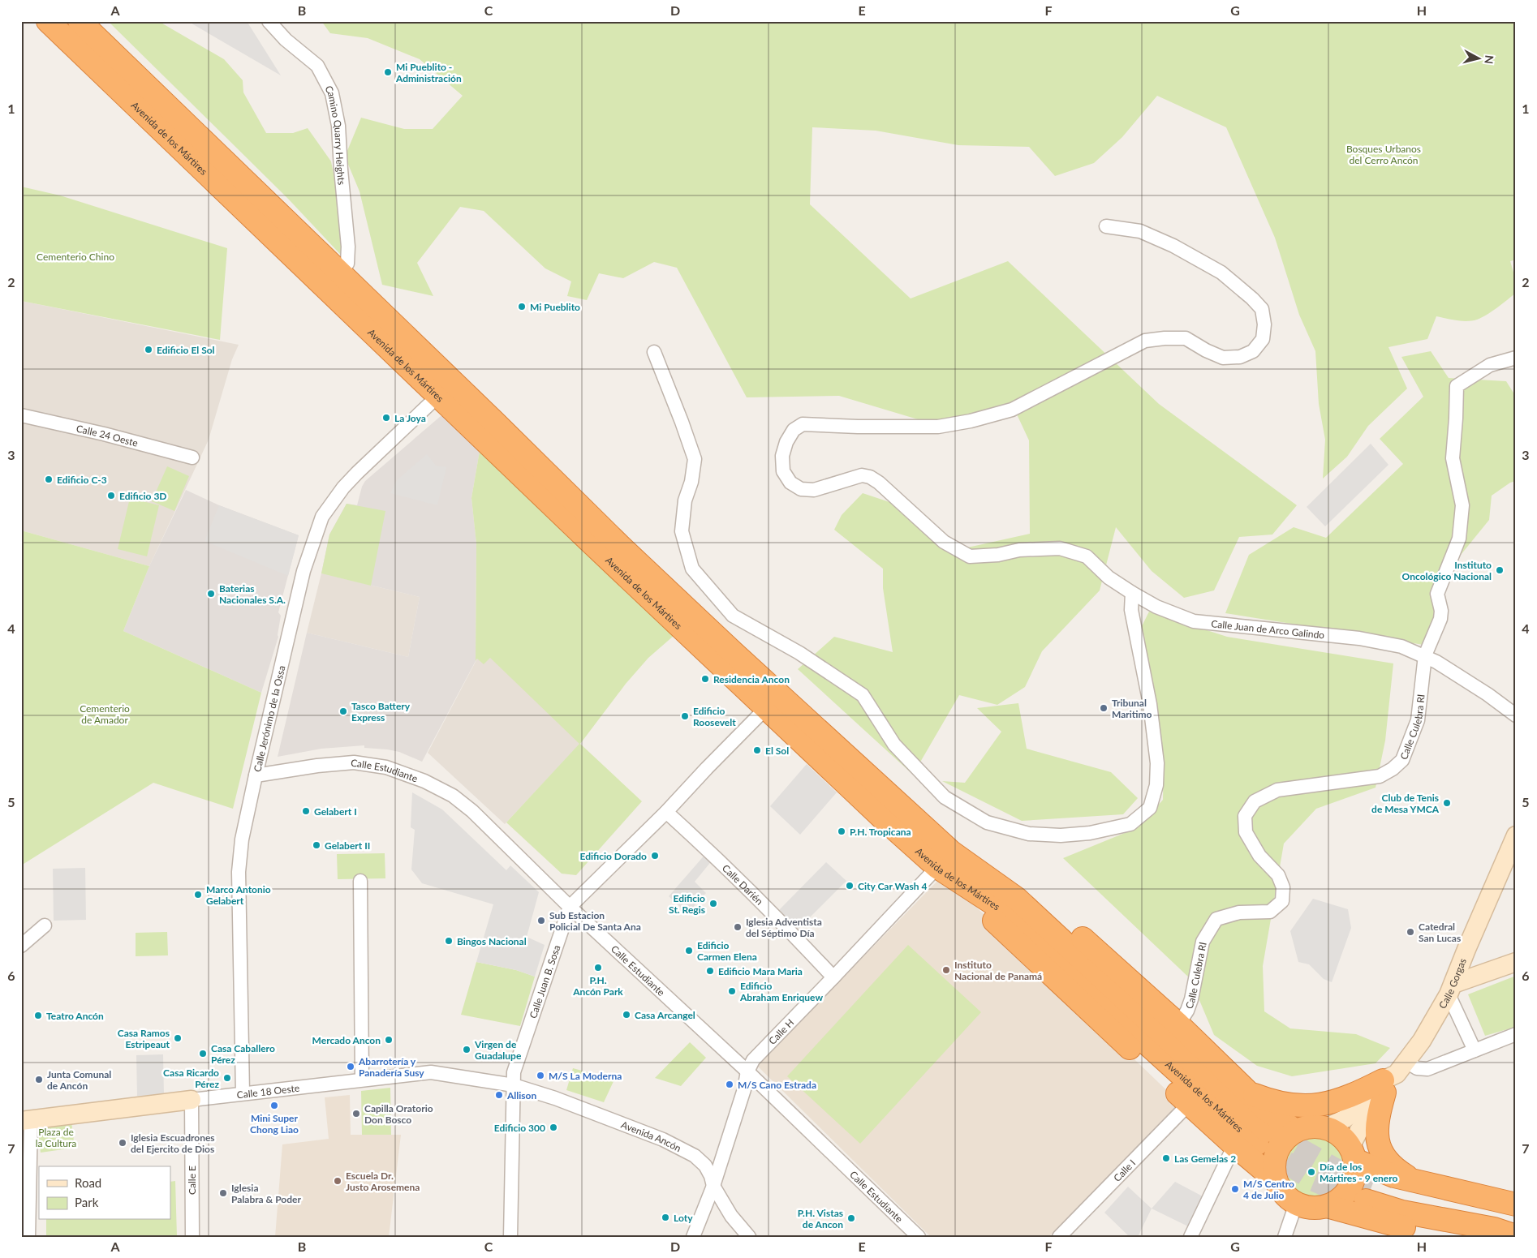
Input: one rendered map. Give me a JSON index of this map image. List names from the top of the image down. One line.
{"streets":{"highway":["Avenida de los Mártires"],"street":["Camino Quarry Heights","Calle 24 Oeste","Calle Juan de Arco Galindo","Calle Jerónimo de la Ossa","Calle Culebra Rl","Calle Estudiante","Calle Darién","Calle Juan B. Sosa","Calle Gorgas","Calle H","Calle 18 Oeste","Avenida Ancón","Calle I","Calle E"]},"crossings":[["Camino Quarry Heights","Avenida de los Mártires"],["Avenida de los Mártires","Calle Jerónimo de la Ossa"],["Avenida de los Mártires","Calle Juan B. Sosa"],["Avenida de los Mártires","Calle H"],["Calle Juan de Arco Galindo","Calle Culebra Rl"],["Calle Jerónimo de la Ossa","Calle Estudiante"],["Calle Jerónimo de la Ossa","Calle 18 Oeste"],["Calle Estudiante","Calle Juan B. Sosa"],["Calle Estudiante","Calle H"],["Calle Darién","Calle Juan B. Sosa"],["Calle Darién","Calle H"],["Calle Juan B. Sosa","Calle 18 Oeste"],["Calle Juan B. Sosa","Avenida Ancón"],["Calle H","Avenida Ancón"],["Calle 18 Oeste","Avenida Ancón"],["Calle 18 Oeste","Calle E"]],"parks":["Bosques Urbanos del Cerro Ancón","Cementerio Chino","Cementerio de Amador","Plaza de la Cultura"],"places":["Mi Pueblito - Administración","Mi Pueblito","Edificio El Sol","La Joya","Edificio C-3","Edificio 3D","Instituto Oncológico Nacional","Baterias Nacionales S.A.","Residencia Ancon","Tribunal Maritimo","Tasco Battery Express","Edificio Roosevelt","El Sol","Club de Tenis de Mesa YMCA","Gelabert I","P.H. Tropicana","Gelabert II","Edificio Dorado","City Car Wash 4","Marco Antonio Gelabert","Edificio St. Regis","Sub Estacion Policial De Santa Ana","Iglesia Adventista del Séptimo Día","Catedral San Lucas","Bingos Nacional","Edificio Carmen Elena","P.H. Ancón Park","Instituto Nacional de Panamá","Edificio Mara Maria","Edificio Abraham Enriquew","Casa Arcangel","Teatro Ancón","Casa Ramos Estripeaut","Mercado Ancon","Virgen de Guadalupe","Casa Caballero Pérez","Abarrotería y Panadería Susy","M/S La Moderna","Casa Ricardo Pérez","Junta Comunal de Ancón","M/S Cano Estrada","Allison","Mini Super Chong Liao","Capilla Oratorio Don Bosco","Edificio 300","Iglesia Escuadrones del Ejercito de Dios","Las Gemelas 2","Día de los Mártires - 9 enero","Escuela Dr. Justo Arosemena","M/S Centro 4 de Julio","Iglesia Palabra & Poder","Loty","P.H. Vistas de Ancon"],"legend":["Road","Park"],"north":"right","grid":{"columns":["A","B","C","D","E","F","G","H"],"rows":["1","2","3","4","5","6","7"]}}
